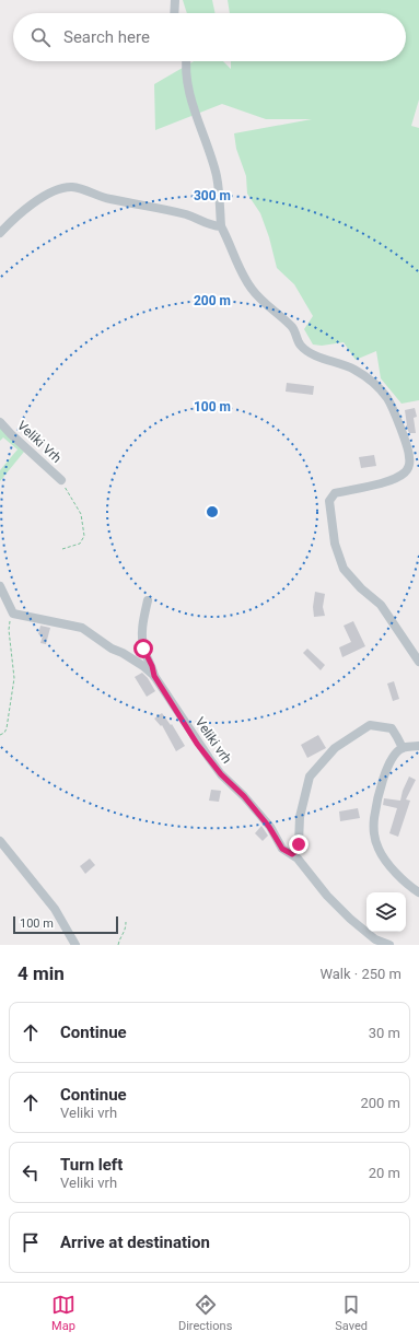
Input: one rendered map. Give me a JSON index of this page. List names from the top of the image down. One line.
{"streets":{"street":["Veliki Vrh","Veliki vrh"]},"scale_bar":"100 m","page":{"search":"Search here","scale":"100 m","heading":["4 min","Walk · 250 m"],"list":[["Continue","30 m"],["Continue","Veliki vrh","200 m"],["Turn left","Veliki vrh","20 m"],"Arrive at destination"],"nav":["Map","Directions","Saved"]},"rings":["300 m","200 m","100 m"]}
